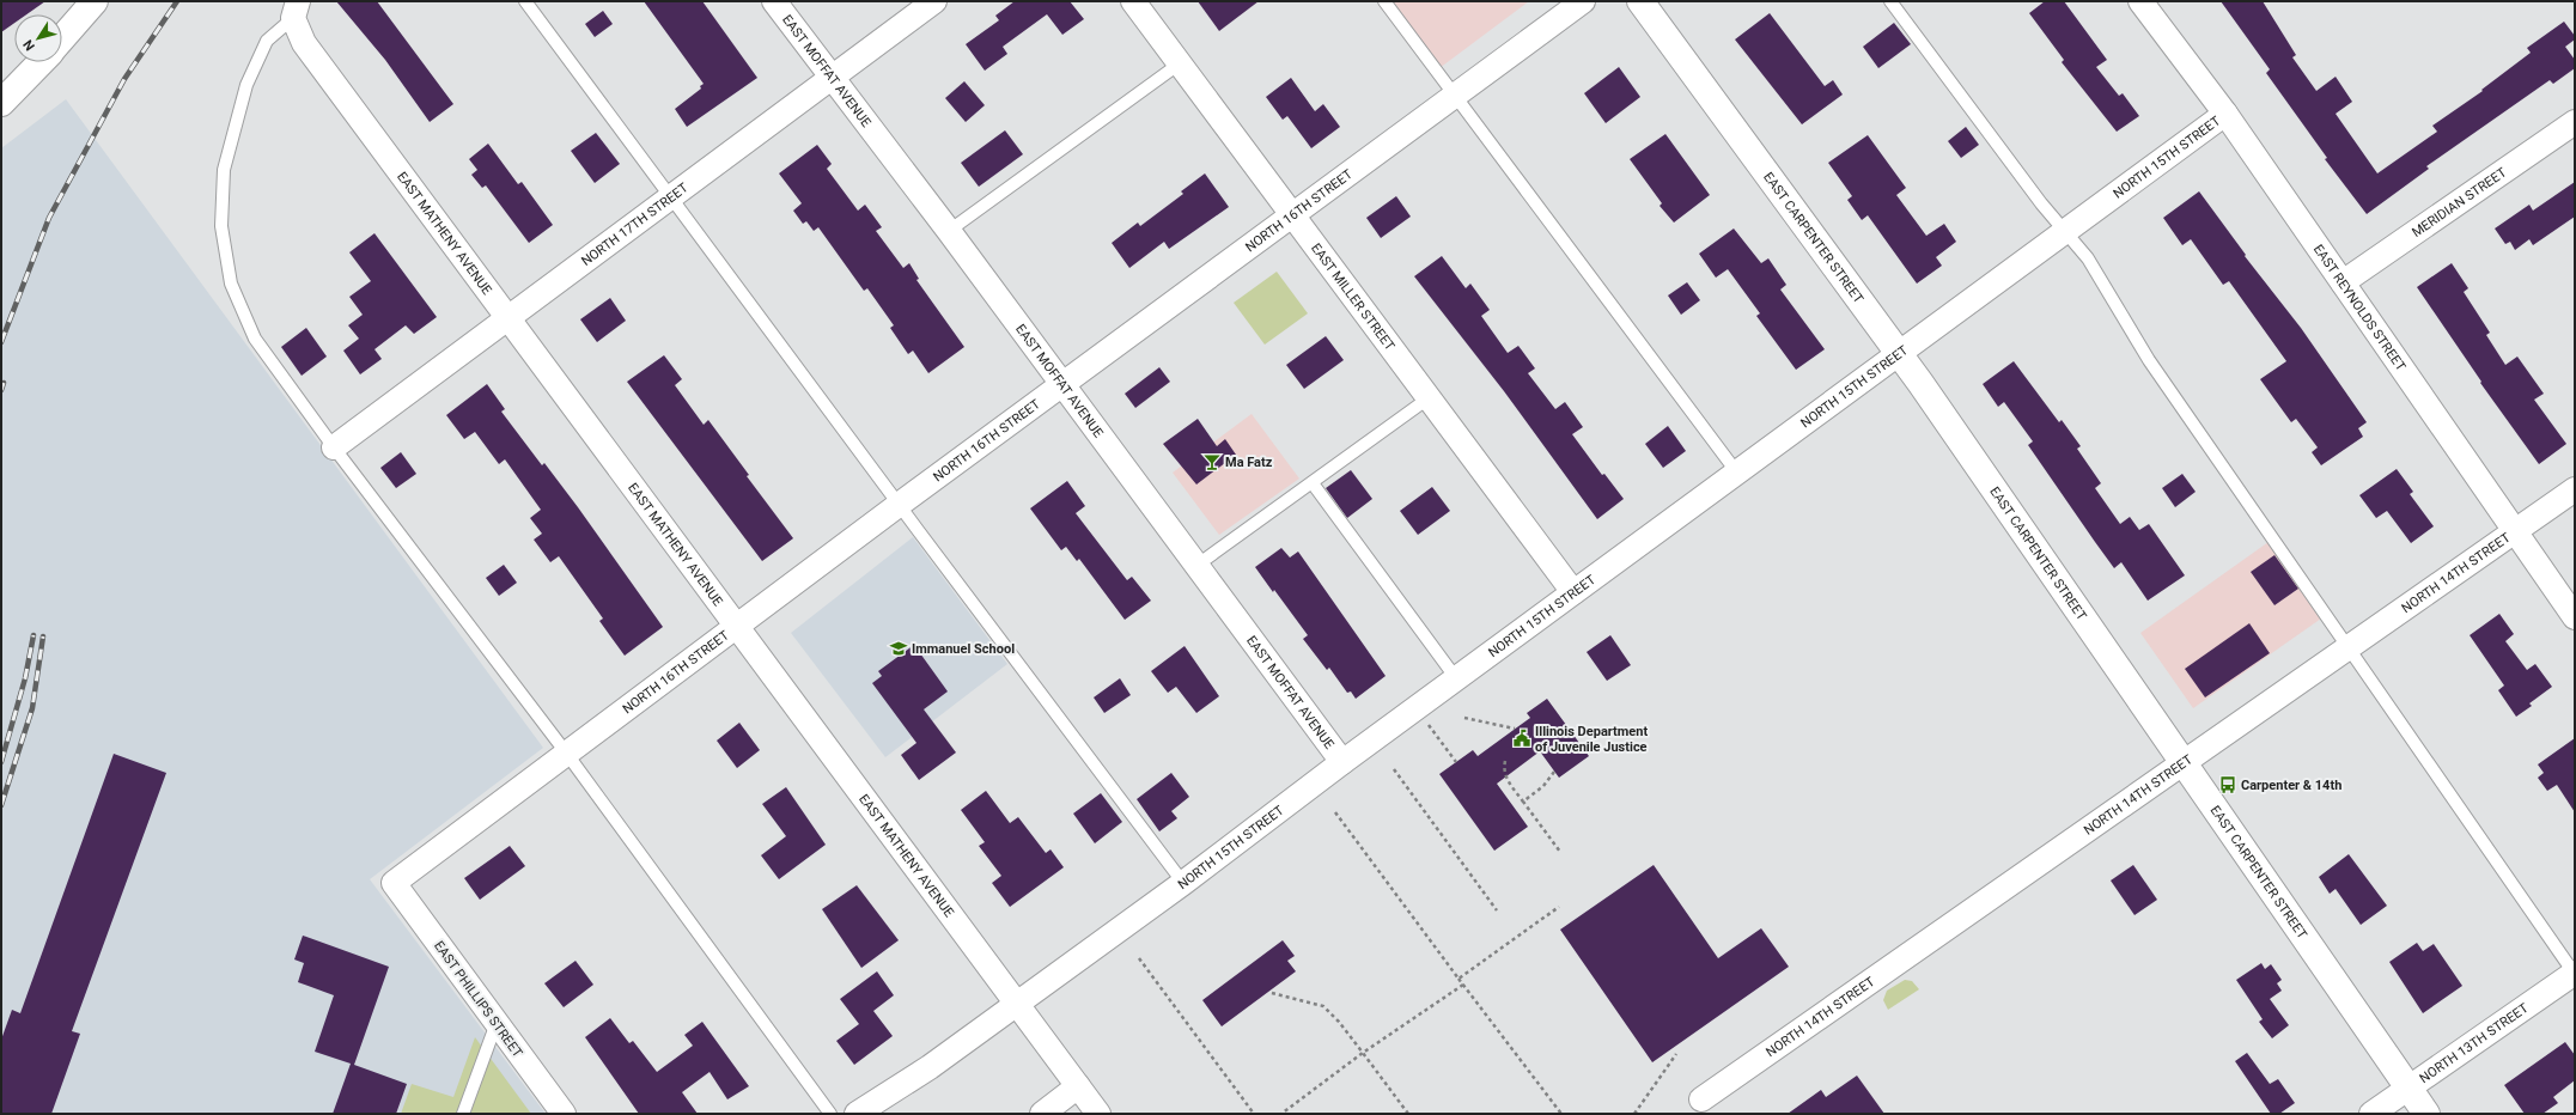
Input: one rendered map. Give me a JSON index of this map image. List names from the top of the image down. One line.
{"streets":{"street":["EAST MOFFAT AVENUE","NORTH 15TH STREET","MERIDIAN STREET","NORTH 16TH STREET","NORTH 17TH STREET","EAST MATHENY AVENUE","EAST CARPENTER STREET","EAST MILLER STREET","EAST REYNOLDS STREET","NORTH 14TH STREET","EAST PHILLIPS STREET","NORTH 13TH STREET"]},"crossings":[["EAST MOFFAT AVENUE","NORTH 15TH STREET"],["EAST MOFFAT AVENUE","NORTH 16TH STREET"],["EAST MOFFAT AVENUE","NORTH 17TH STREET"],["NORTH 15TH STREET","EAST MATHENY AVENUE"],["NORTH 15TH STREET","EAST CARPENTER STREET"],["NORTH 15TH STREET","EAST MILLER STREET"],["NORTH 15TH STREET","EAST REYNOLDS STREET"],["MERIDIAN STREET","EAST REYNOLDS STREET"],["NORTH 16TH STREET","EAST MATHENY AVENUE"],["NORTH 16TH STREET","EAST MILLER STREET"],["NORTH 16TH STREET","EAST PHILLIPS STREET"],["NORTH 17TH STREET","EAST MATHENY AVENUE"],["EAST CARPENTER STREET","NORTH 14TH STREET"],["EAST CARPENTER STREET","NORTH 13TH STREET"],["EAST REYNOLDS STREET","NORTH 14TH STREET"]],"places":{"bar":["Ma Fatz"],"school or university":["Immanuel School"],"public building":["Illinois Department of Juvenile Justice"],"bus stop":["Carpenter & 14th"]},"north":"bottom left"}
